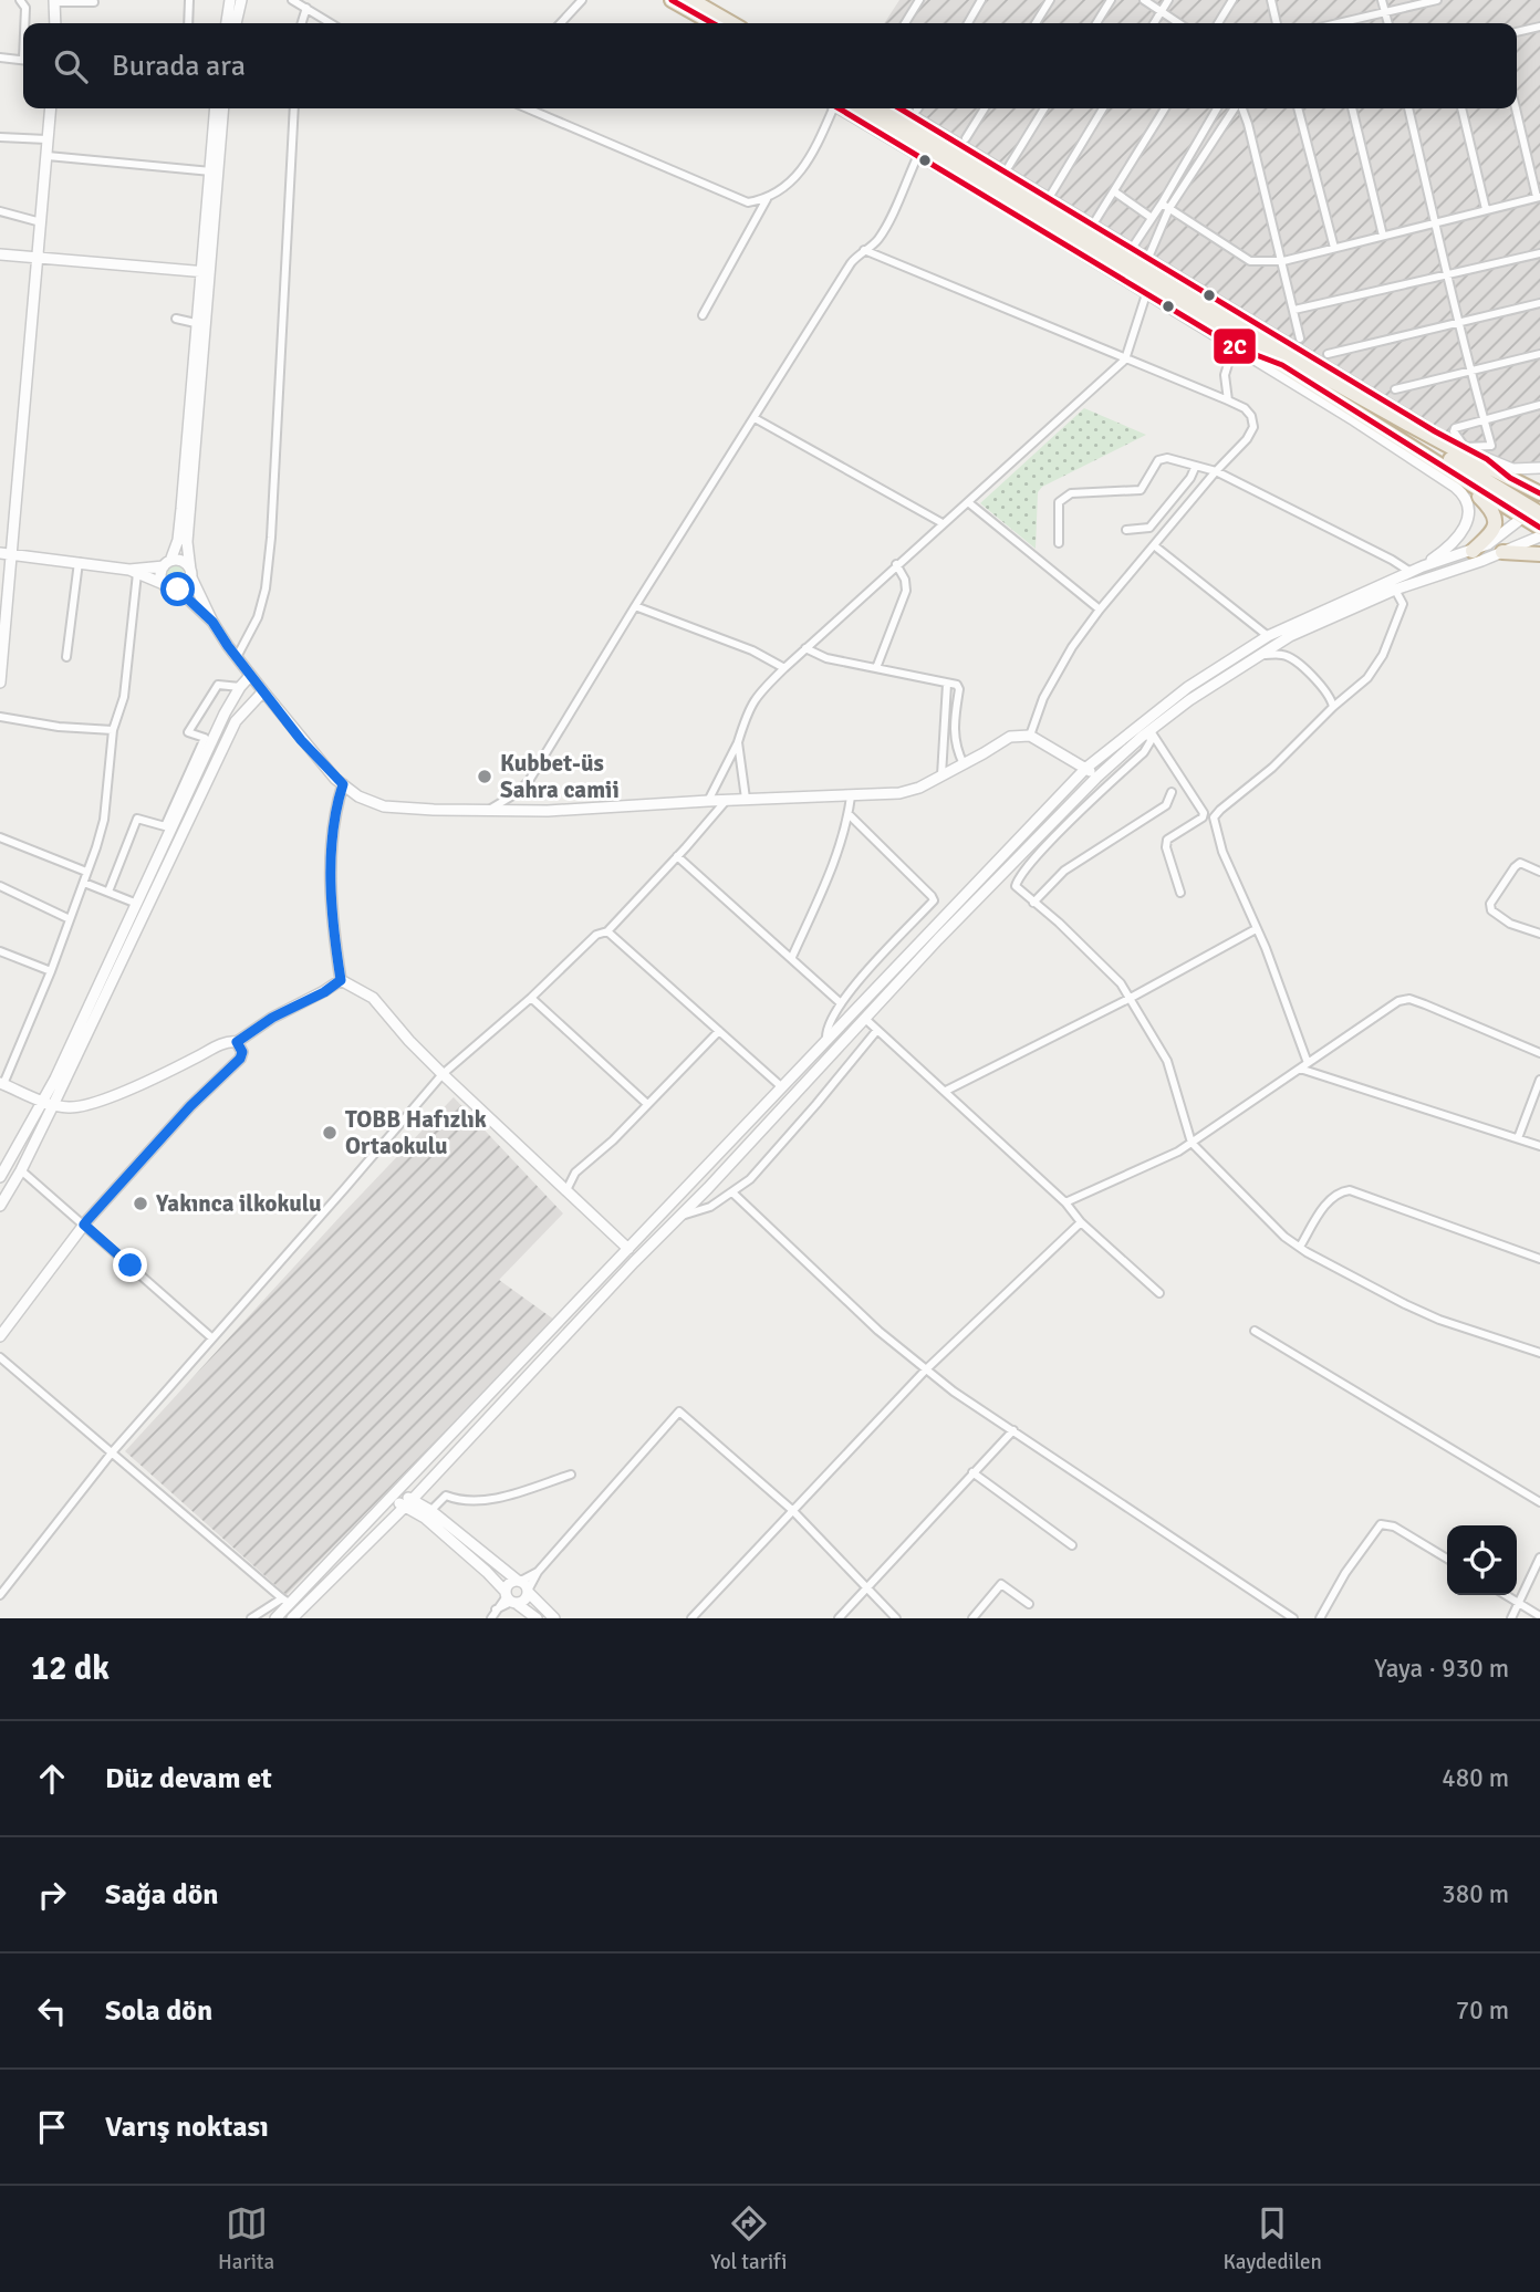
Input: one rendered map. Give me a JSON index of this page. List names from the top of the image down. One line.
{"places":["Kubbet-üs Sahra camii","TOBB Hafızlık Ortaokulu","Yakınca ilkokulu"],"lines":["transit line 2C"],"page":{"search":"Burada ara","heading":["12 dk","Yaya · 930 m"],"list":[["Düz devam et","480 m"],["Sağa dön","380 m"],["Sola dön","70 m"],"Varış noktası"],"nav":["Harita","Yol tarifi","Kaydedilen"]}}
